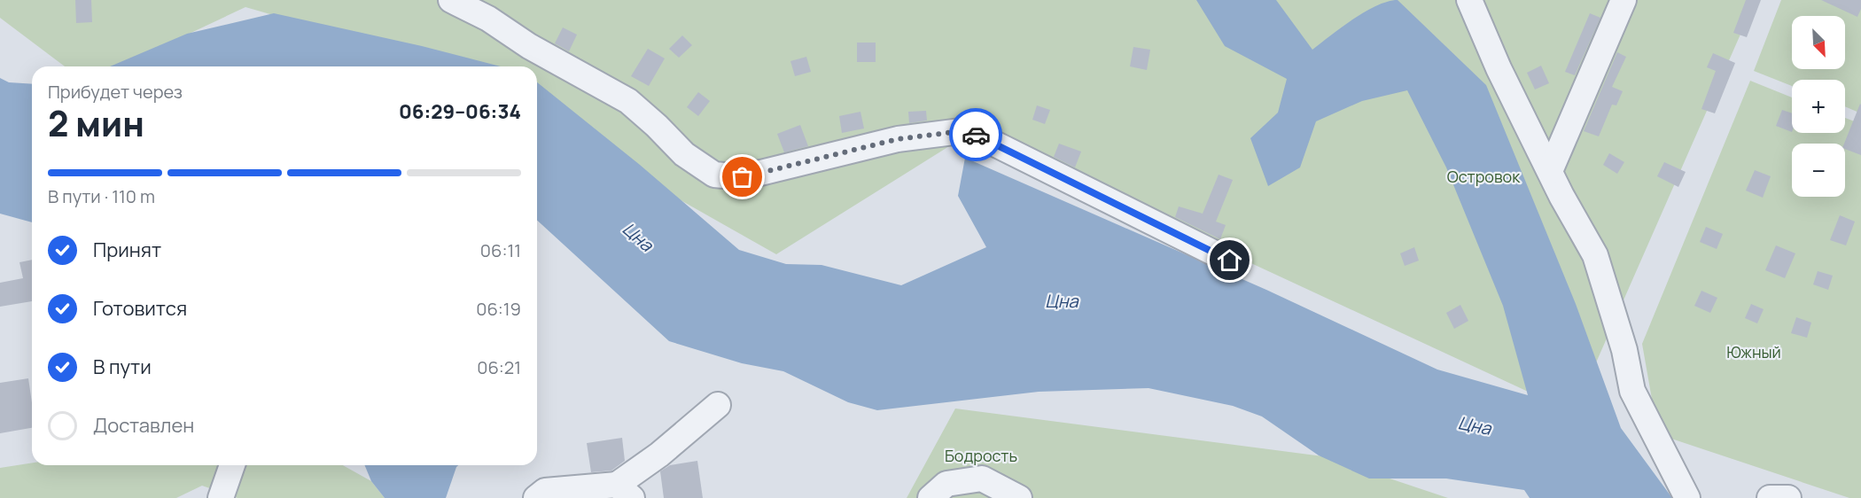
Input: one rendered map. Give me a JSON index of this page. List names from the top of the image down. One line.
{"water":["Цна"],"parks":["Островок","Южный","Бодрость"],"north":"bottom right","page":{"map_buttons":["+","−"],"heading":["2 мин","Прибудет через","06:29–06:34"],"bar":"В пути · 110 m","list":[["Принят","06:11"],["Готовится","06:19"],["В пути","06:21"],"Доставлен"]}}
